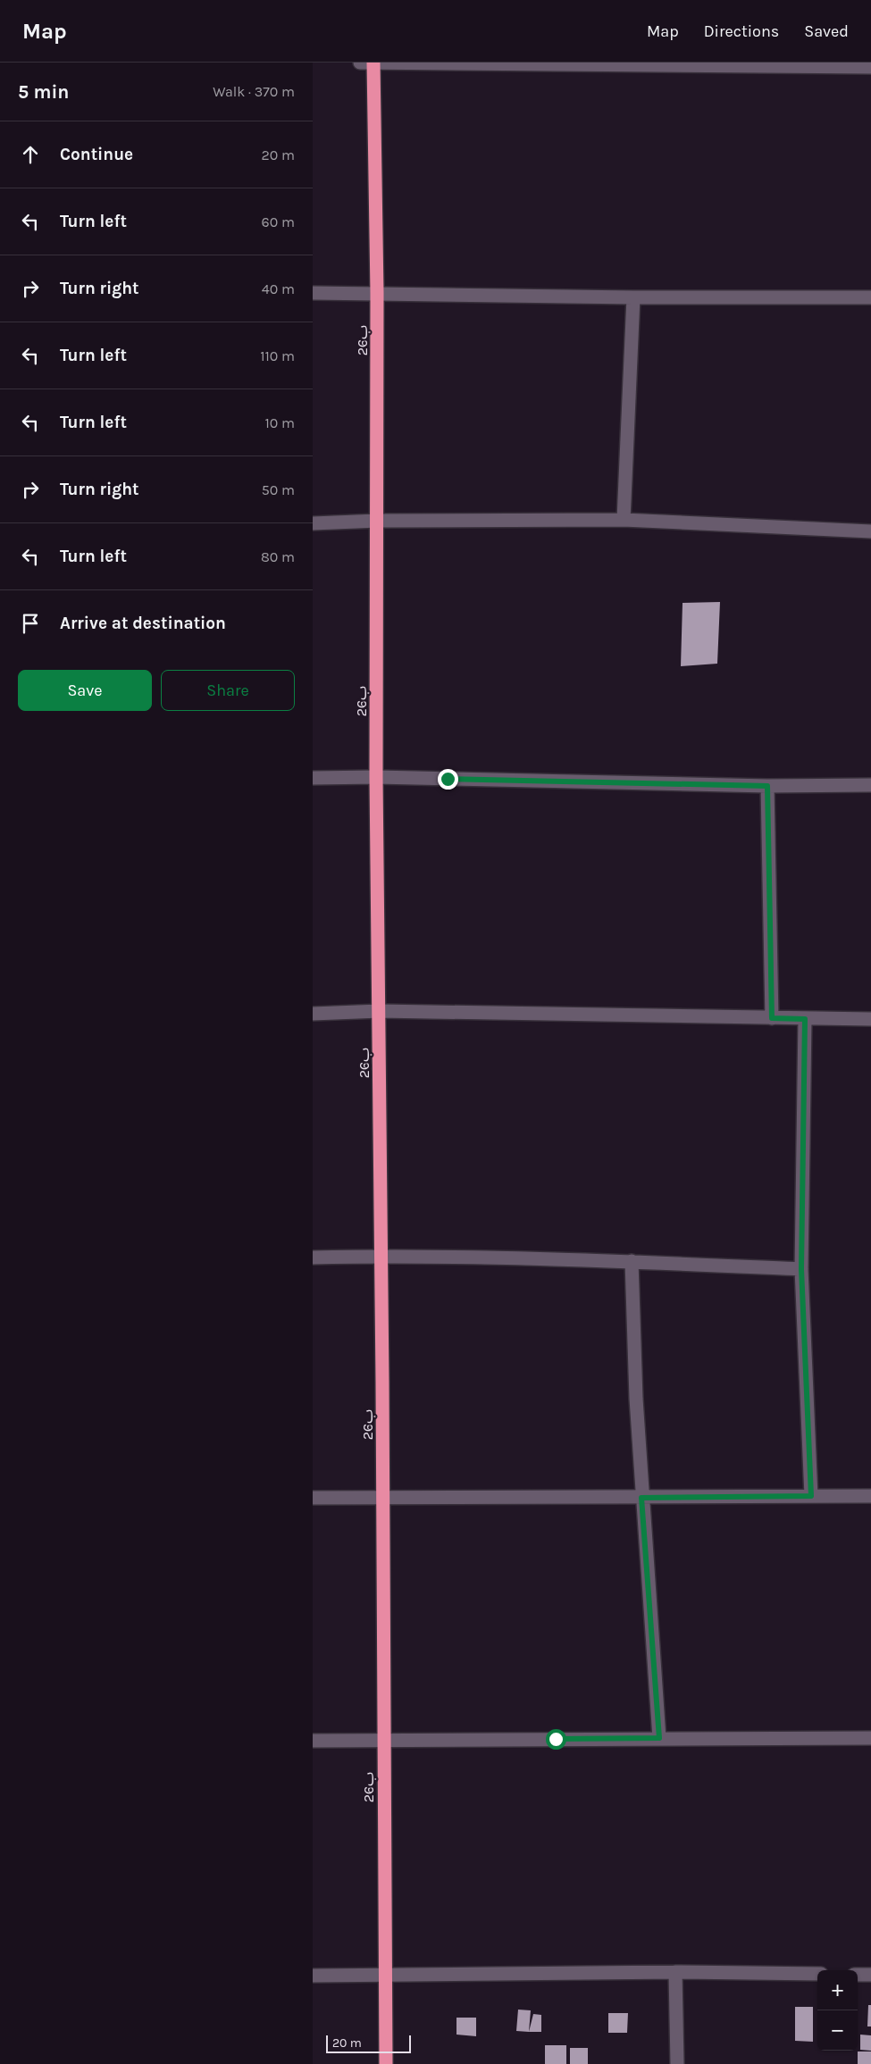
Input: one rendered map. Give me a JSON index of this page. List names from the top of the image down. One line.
{"streets":{"highway":["26ب"]},"scale_bar":"20 m","page":{"header":"Map","nav":["Map","Directions","Saved"],"heading":["5 min","Walk · 370 m"],"list":[["Continue","20 m"],["Turn left","60 m"],["Turn right","40 m"],["Turn left","110 m"],["Turn left","10 m"],["Turn right","50 m"],["Turn left","80 m"],"Arrive at destination"],"buttons":["Save","Share"],"map_buttons":["+","−"],"scale":"20 m"}}
